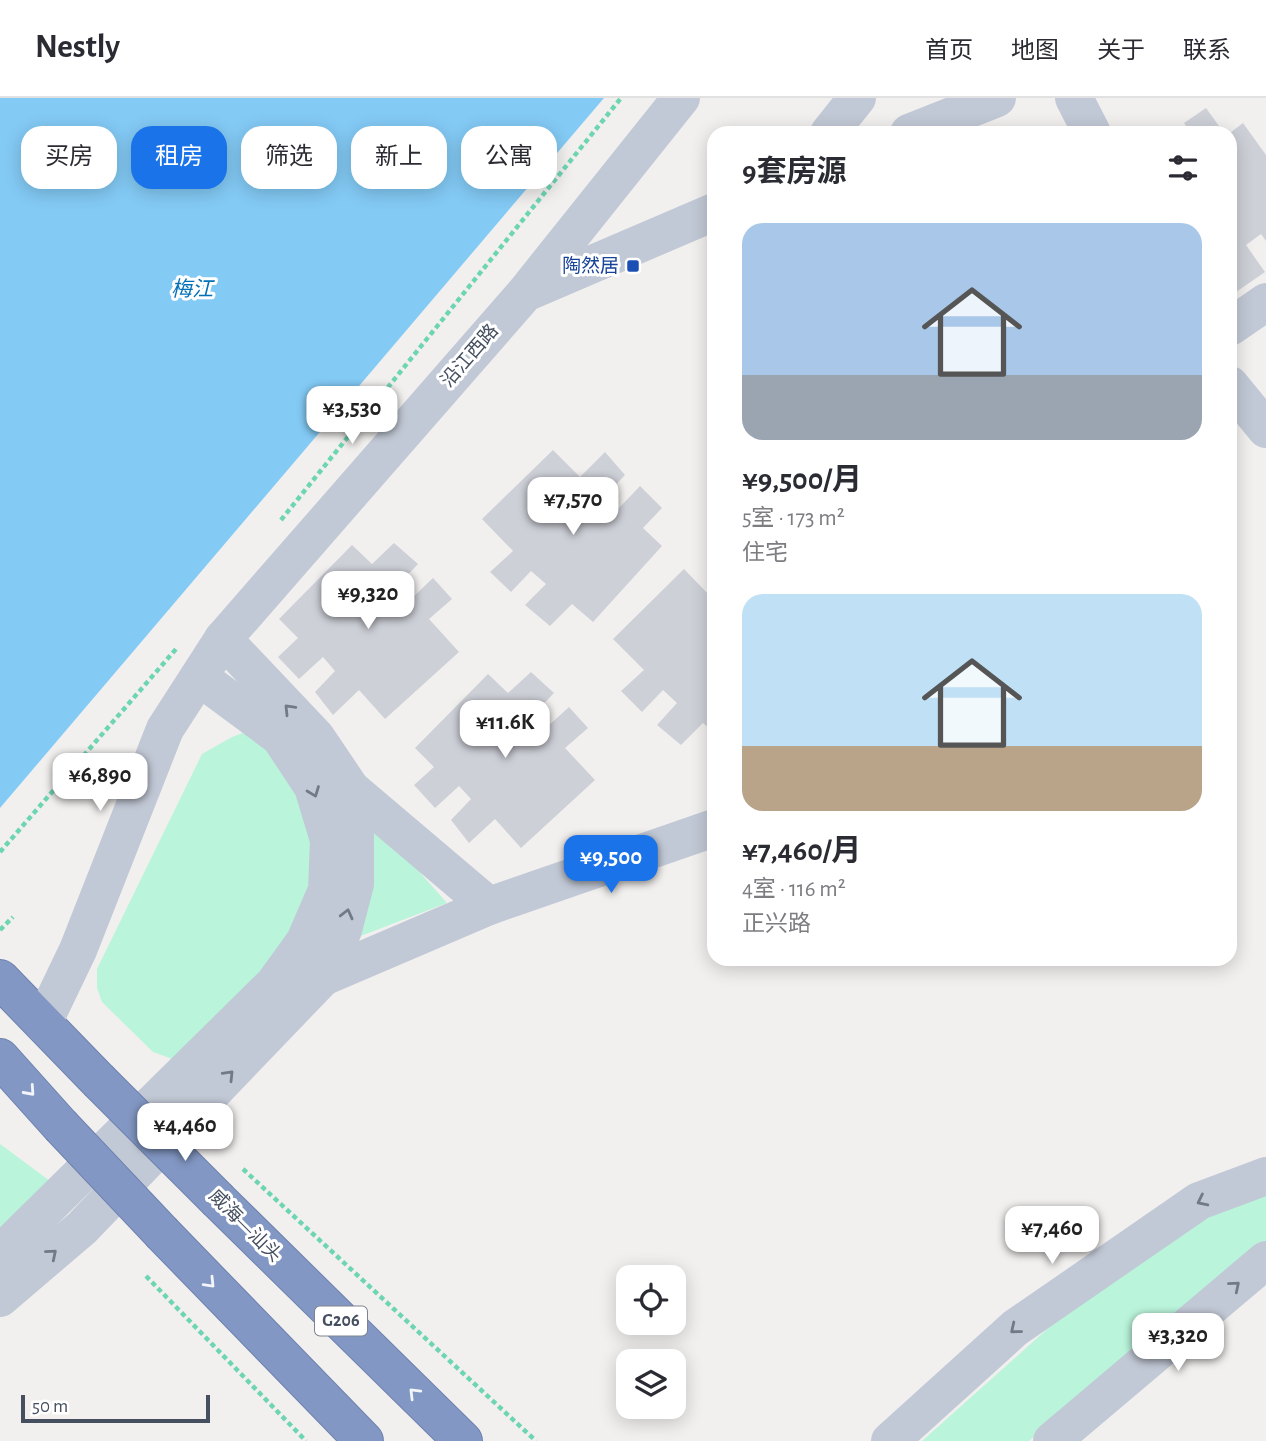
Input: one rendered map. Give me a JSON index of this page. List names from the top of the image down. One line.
{"streets":{"highway":["威海—汕头","G206"],"street":["沿江西路"]},"crossings":[["沿江西路","威海—汕头"]],"water":["梅江"],"places":{"transit":["陶然居"]},"scale_bar":"50 m","page":{"header":"Nestly","nav":["首页","地图","关于","联系"],"chip":["买房","租房","筛选","新上","公寓"],"heading":"9套房源","list":[{"name":"¥9,500/月","note":"5室 · 173 m² · 住宅"},{"name":"¥7,460/月","note":"4室 · 116 m² · 正兴路"}],"price":["¥3,530","¥7,570","¥9,320","¥11.6K","¥6,890","¥9,500","¥4,460","¥7,460","¥3,320"],"scale":"50 m"}}
